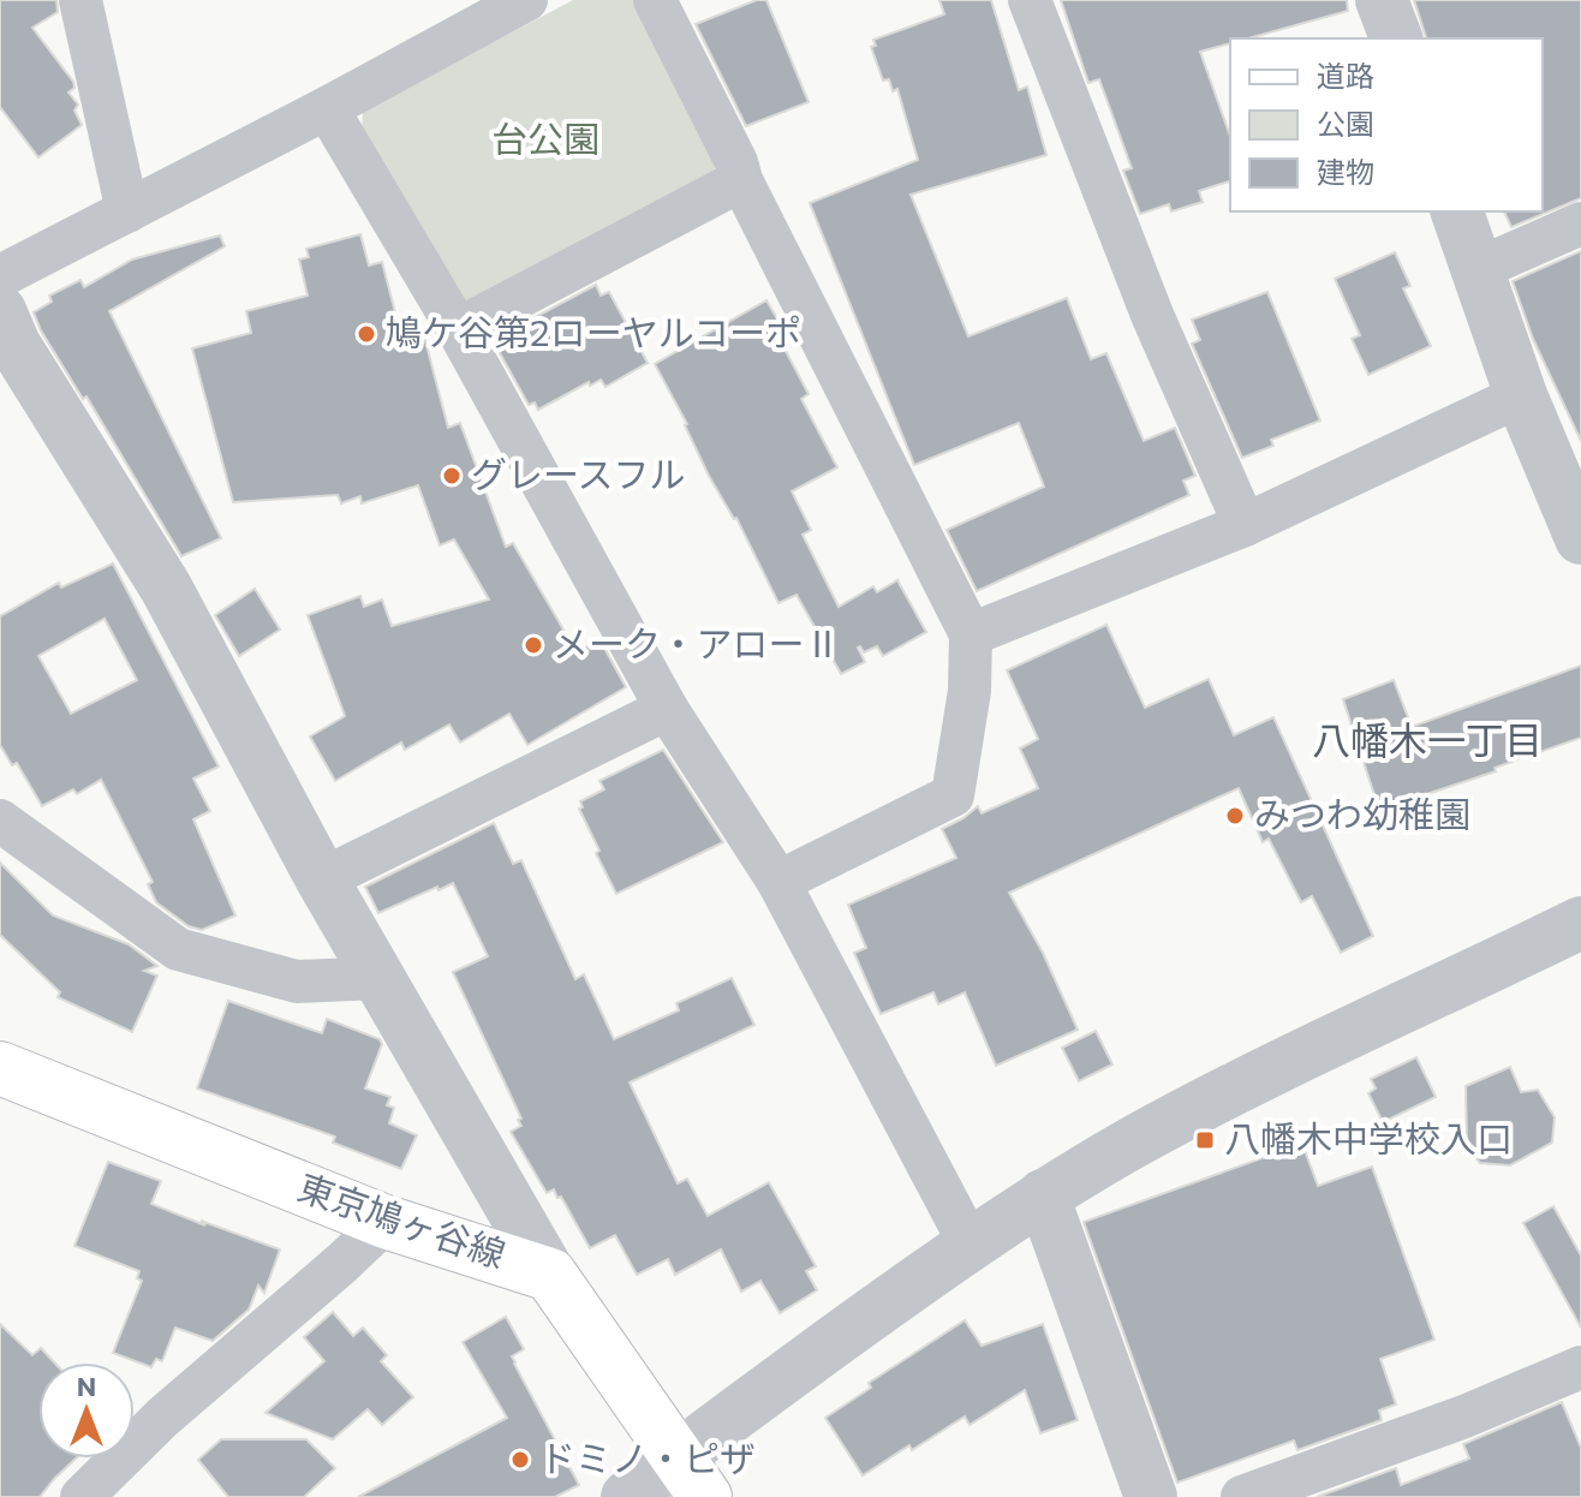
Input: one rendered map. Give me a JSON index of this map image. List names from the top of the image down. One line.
{"streets":{"main road":["東京鳩ヶ谷線"]},"districts":["八幡木一丁目"],"parks":["台公園"],"places":{"other":["鳩ケ谷第2ローヤルコーポ","グレースフル","メーク・アローⅡ","みつわ幼稚園","ドミノ・ピザ"],"transit":["八幡木中学校入口"]},"legend":["道路","公園","建物"],"north":"top"}
